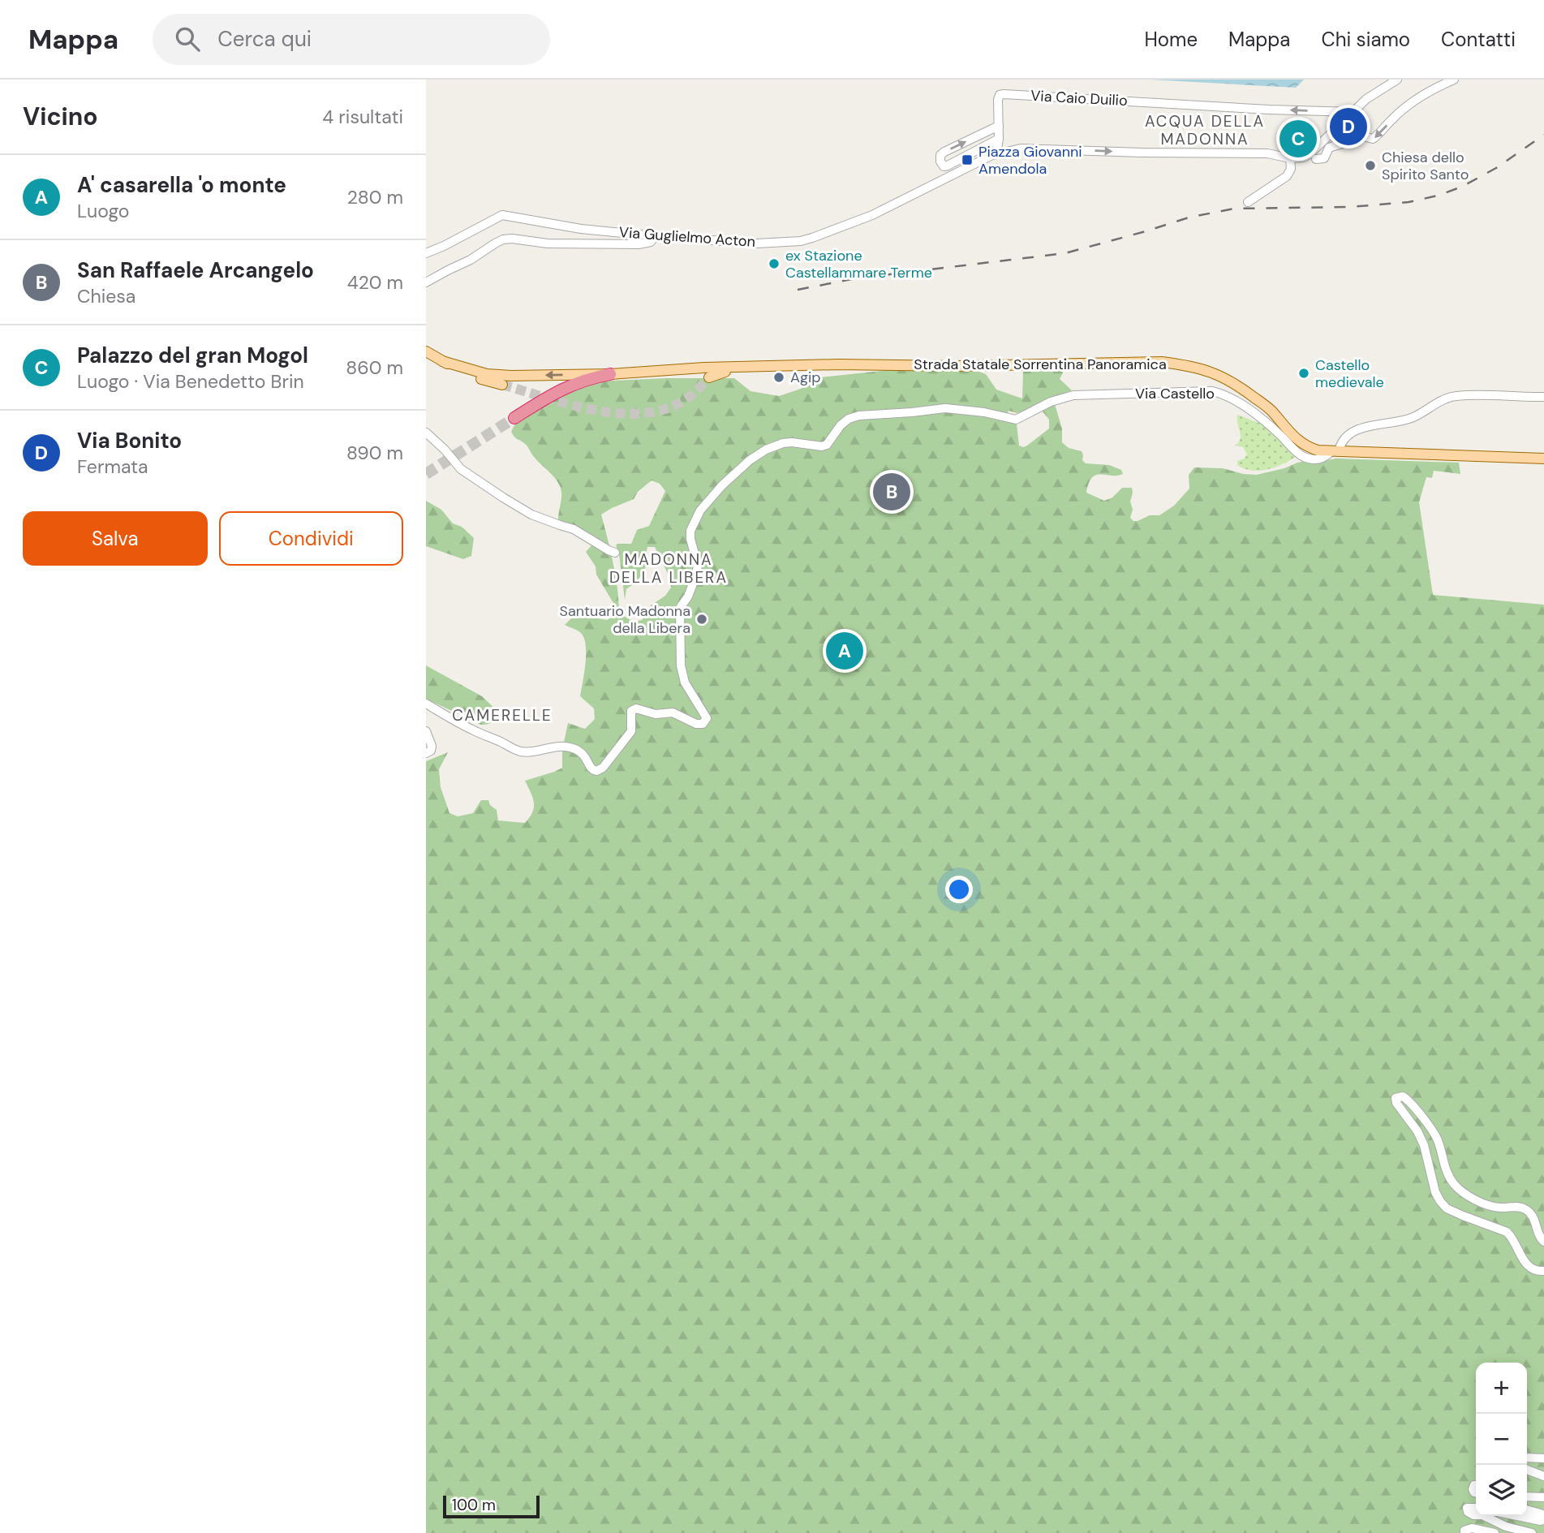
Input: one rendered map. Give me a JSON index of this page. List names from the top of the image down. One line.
{"streets":{"main road":["Strada Statale Sorrentina Panoramica"],"street":["Via Caio Duilio","Via Guglielmo Acton","Via Castello"]},"crossings":[["Strada Statale Sorrentina Panoramica","Via Castello"]],"districts":["ACQUA DELLA MADONNA","MADONNA DELLA LIBERA","CAMERELLE"],"places":{"transit":["Piazza Giovanni Amendola"],"other":["Chiesa dello Spirito Santo","ex Stazione Castellammare Terme","Castello medievale","Agip","Santuario Madonna della Libera"]},"scale_bar":"100 m","page":{"header":"Mappa","search":"Cerca qui","nav":["Home","Mappa","Chi siamo","Contatti"],"heading":["Vicino","4 risultati"],"pins":["D","C","B","A"],"list":[{"mark":"A","name":"A' casarella 'o monte","note":"Luogo","value":"280 m"},{"mark":"B","name":"San Raffaele Arcangelo","note":"Chiesa","value":"420 m"},{"mark":"C","name":"Palazzo del gran Mogol","note":"Luogo · Via Benedetto Brin","value":"860 m"},{"mark":"D","name":"Via Bonito","note":"Fermata","value":"890 m"}],"buttons":["Salva","Condividi"],"map_buttons":["+","−"],"scale":"100 m"}}
